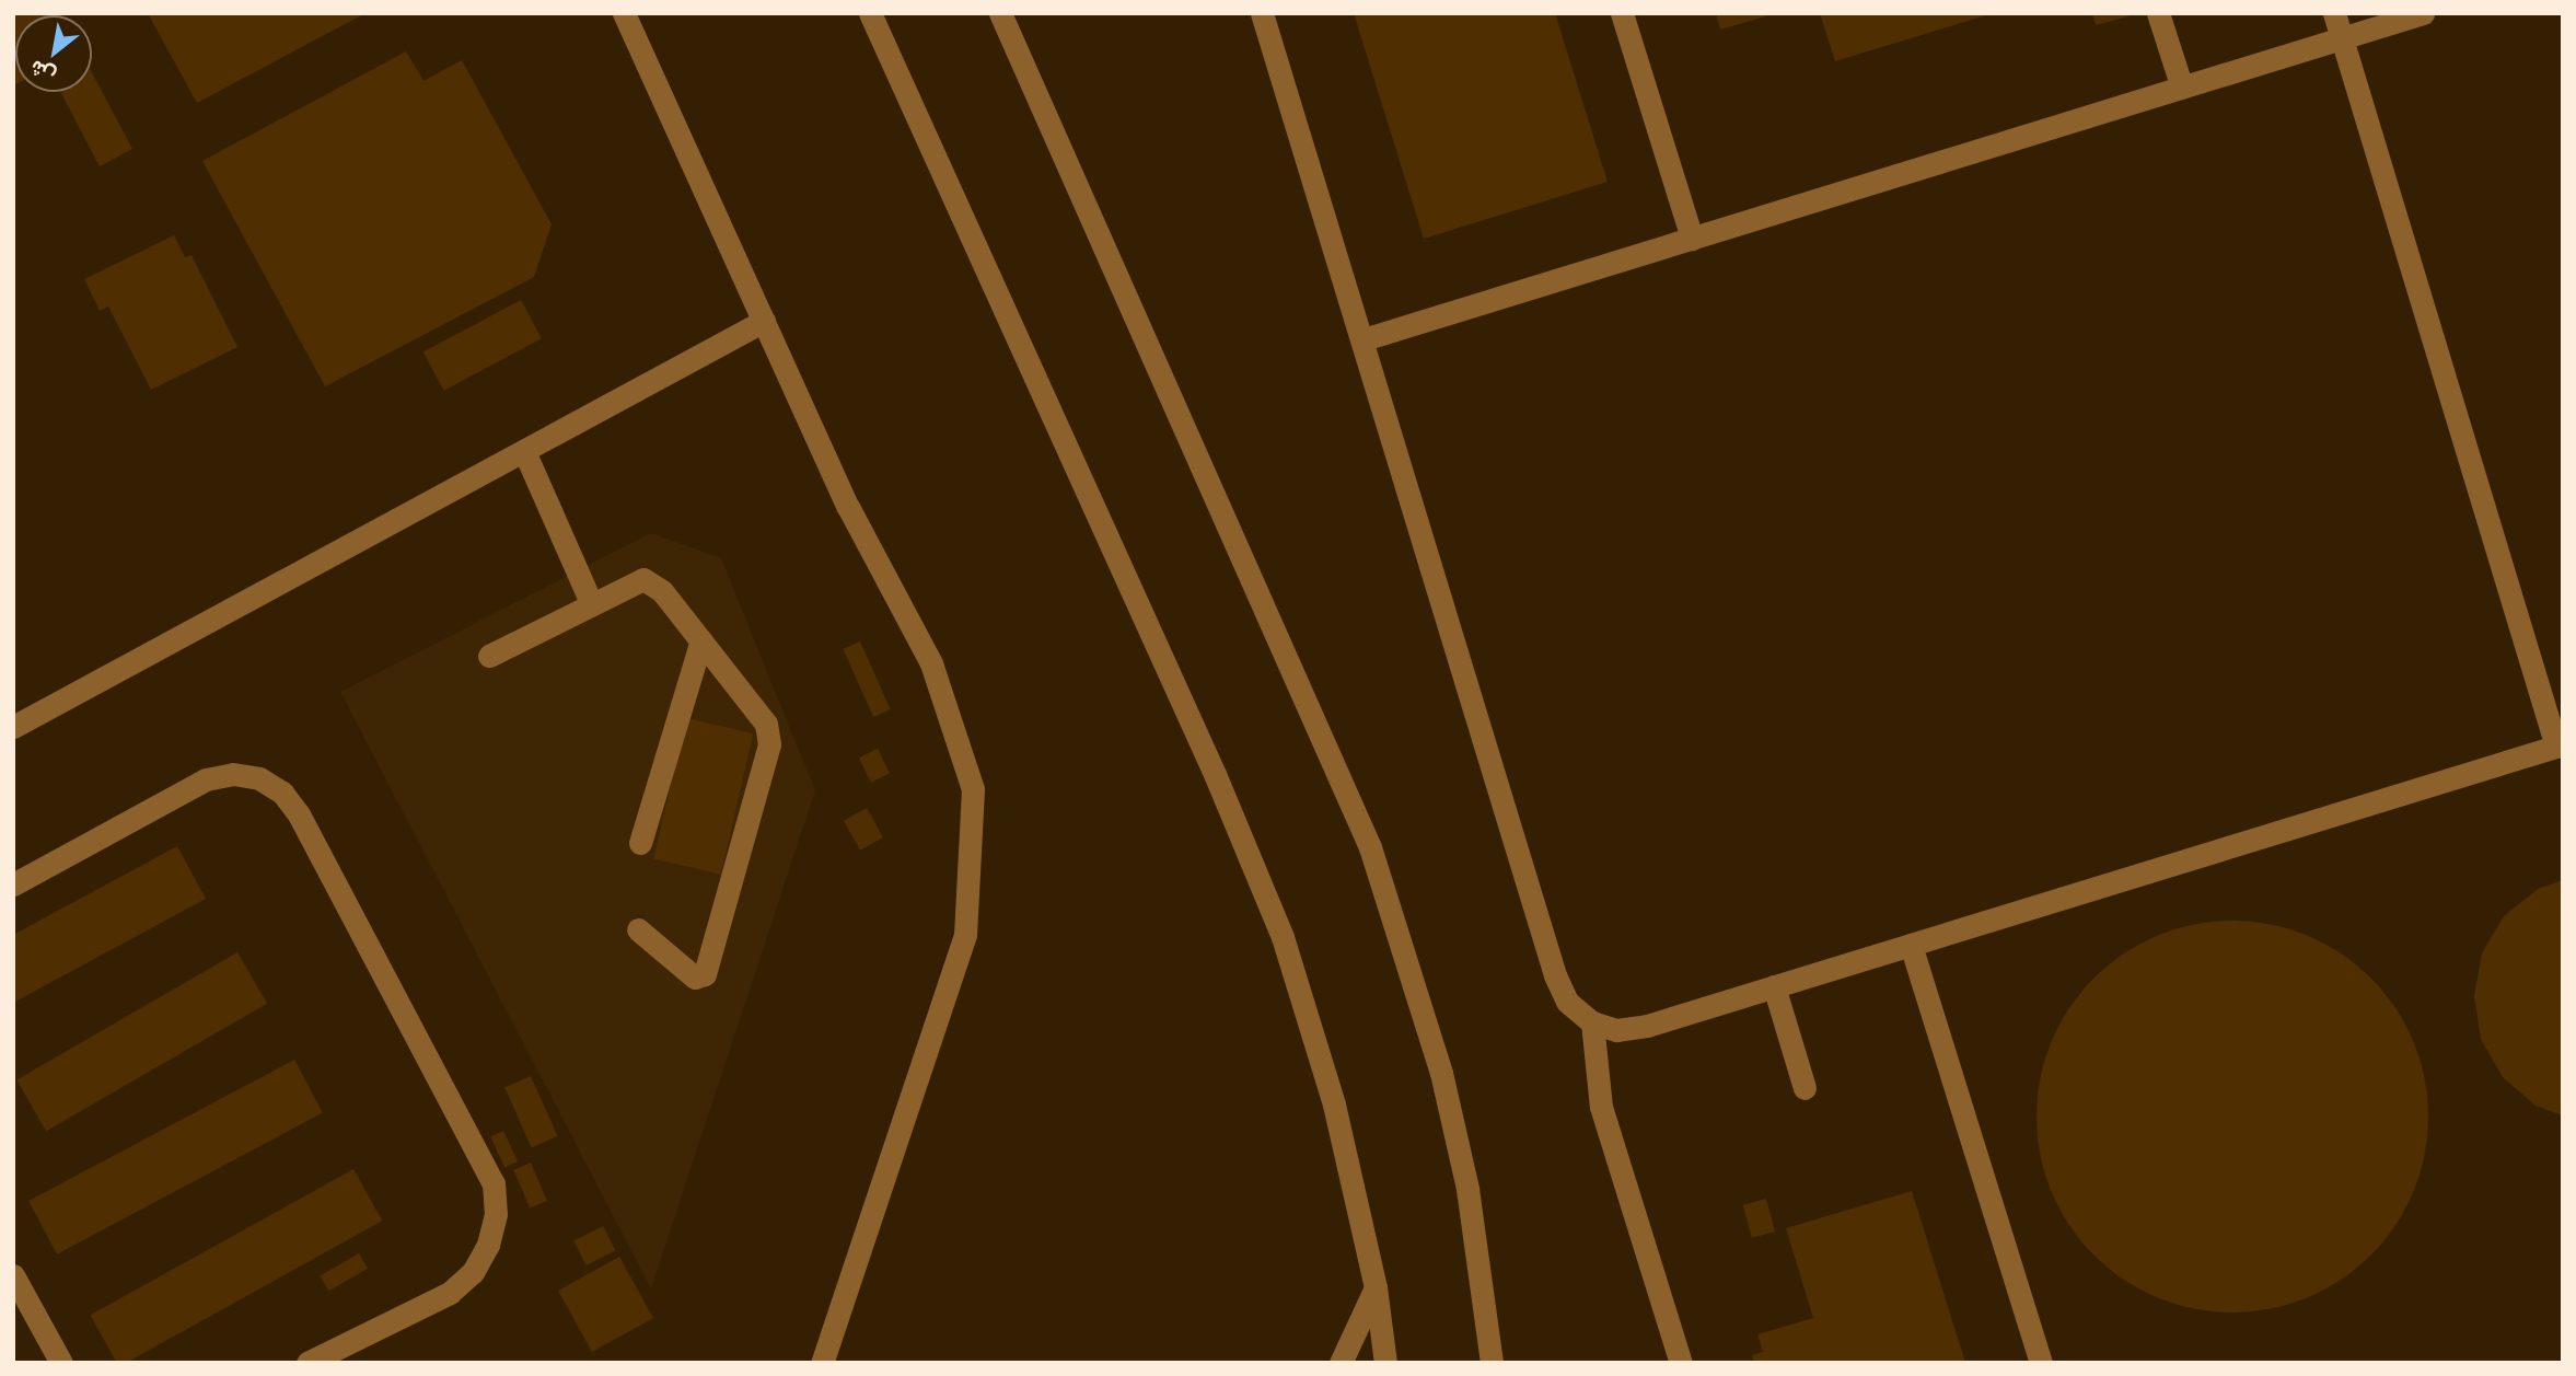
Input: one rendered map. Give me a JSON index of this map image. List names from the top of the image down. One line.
{"north":"bottom left"}
